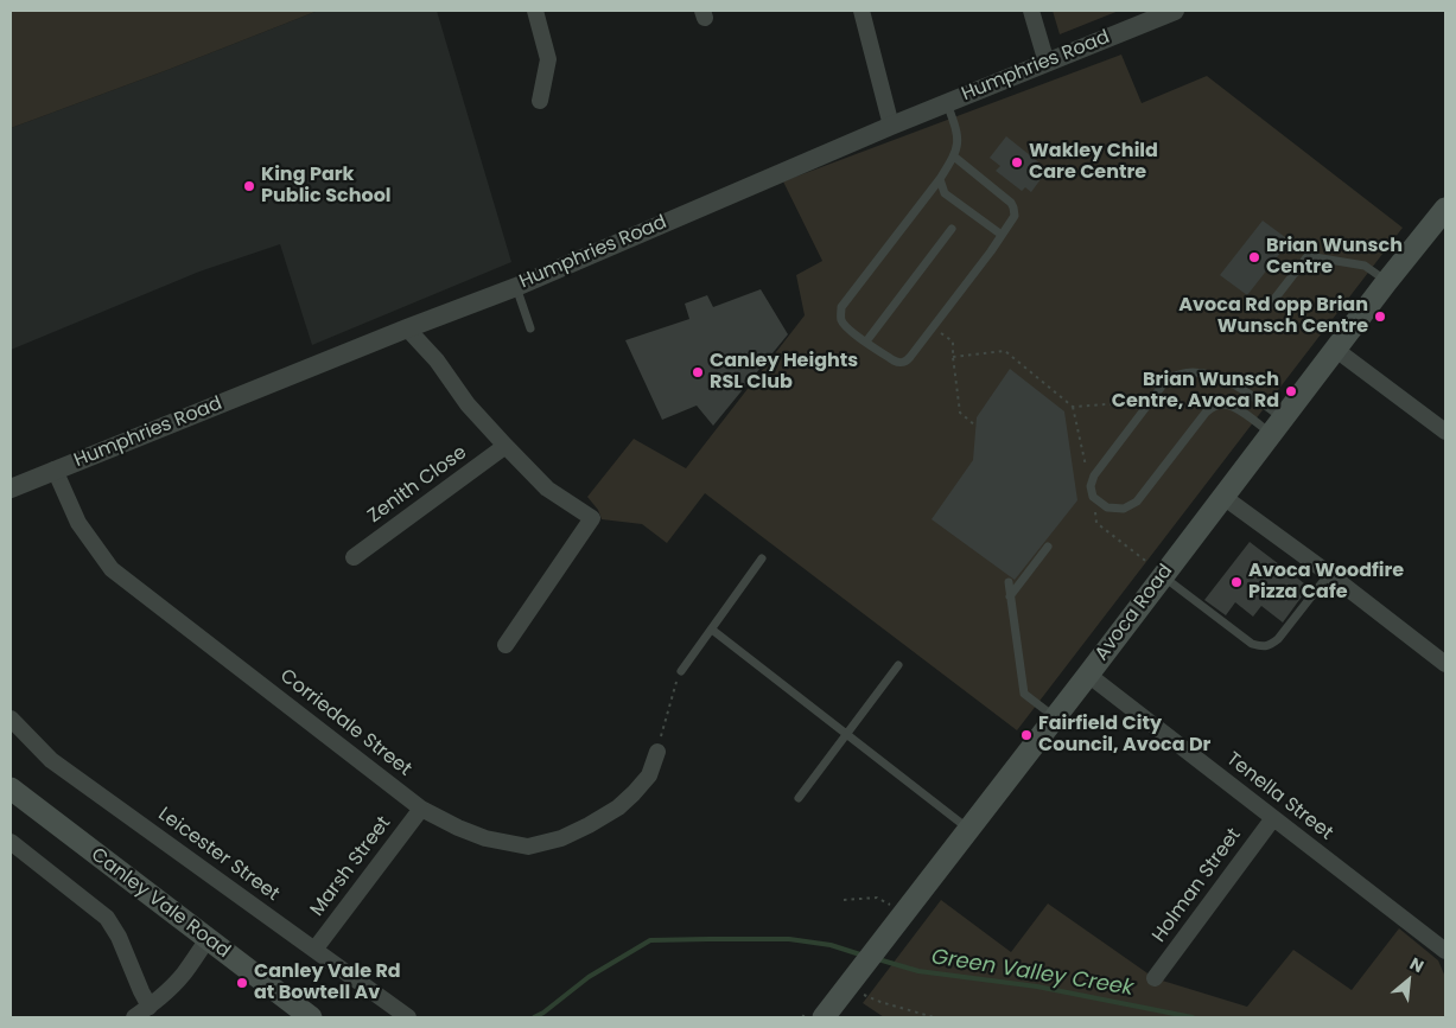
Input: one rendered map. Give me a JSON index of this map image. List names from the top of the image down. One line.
{"streets":{"main road":["Avoca Road","Canley Vale Road"],"street":["Humphries Road","Zenith Close","Corriedale Street","Tenella Street","Leicester Street","Marsh Street","Holman Street"]},"crossings":[["Humphries Road","Corriedale Street"],["Avoca Road","Tenella Street"],["Corriedale Street","Marsh Street"],["Tenella Street","Holman Street"],["Leicester Street","Marsh Street"]],"water":["Green Valley Creek"],"places":["Wakley Child Care Centre","King Park Public School","Brian Wunsch Centre","Avoca Rd opp Brian Wunsch Centre","Canley Heights RSL Club","Brian Wunsch Centre, Avoca Rd","Avoca Woodfire Pizza Cafe","Fairfield City Council, Avoca Dr","Canley Vale Rd at Bowtell Av"],"north":"top right"}
